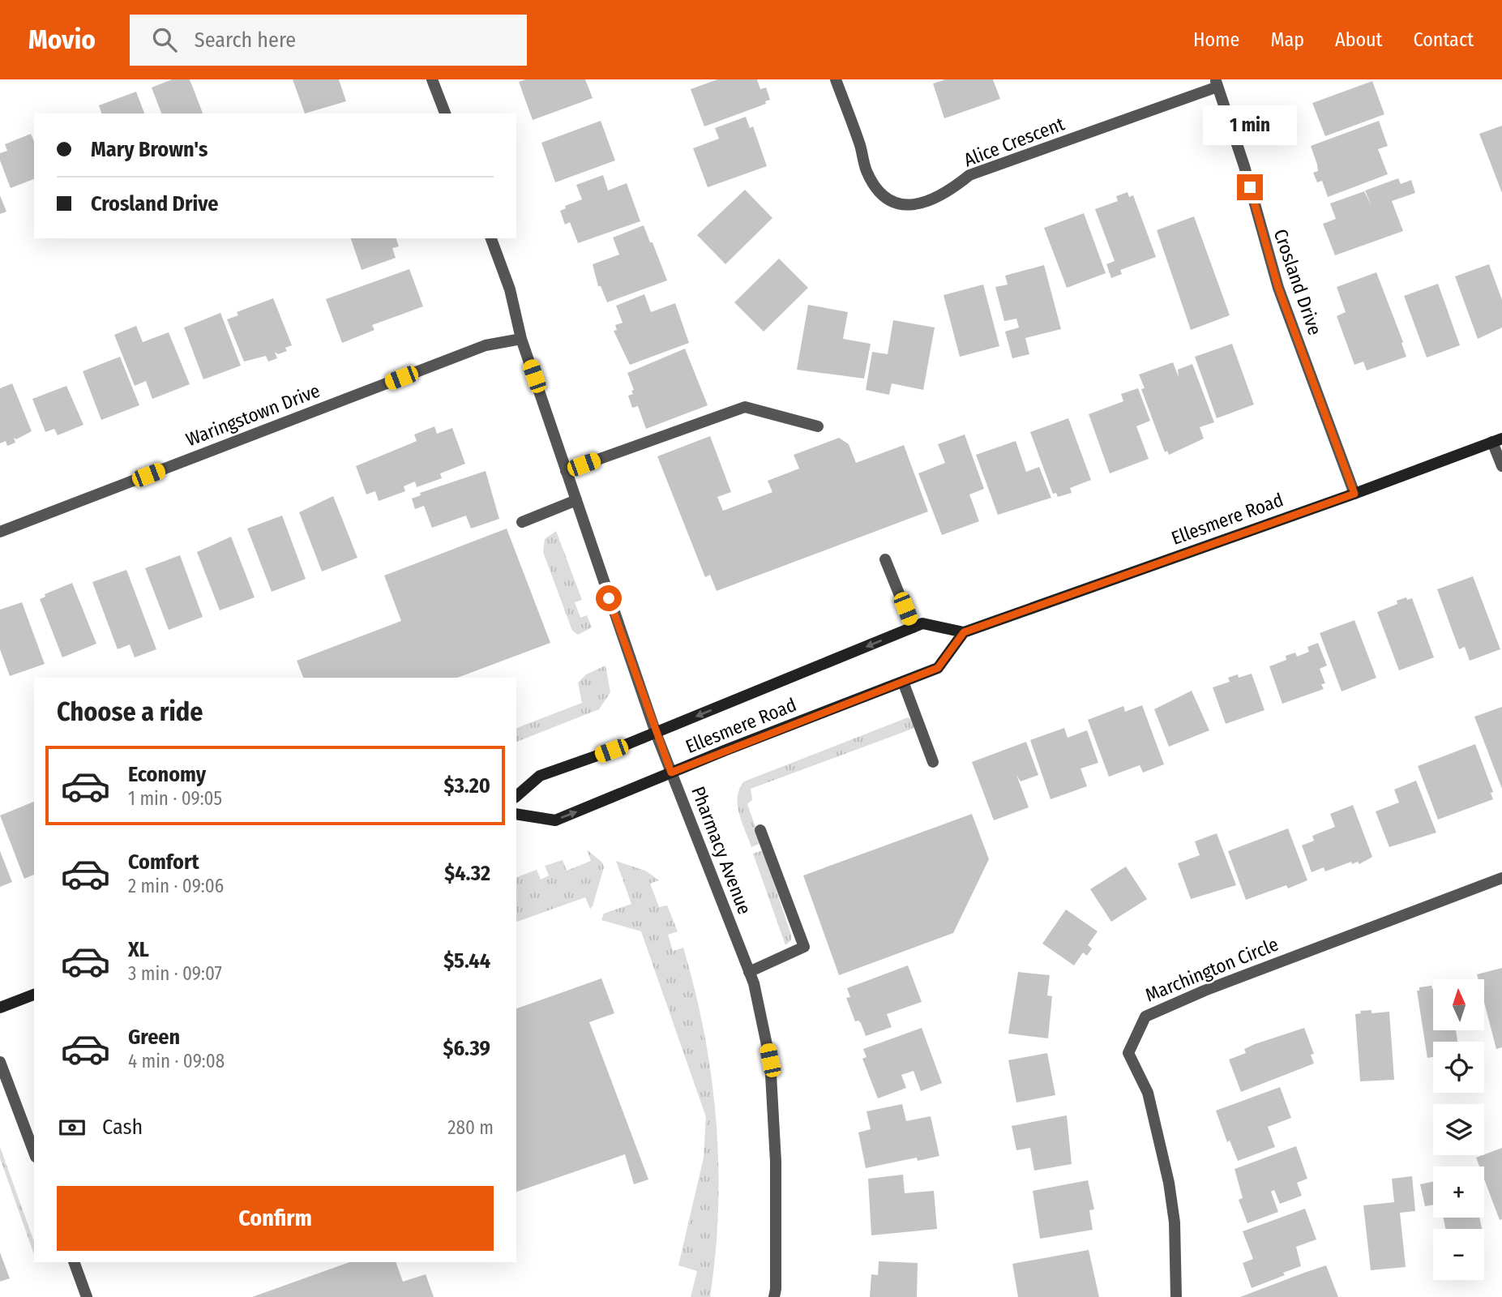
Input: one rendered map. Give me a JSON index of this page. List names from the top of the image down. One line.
{"streets":{"main road":["Ellesmere Road"],"street":["Alice Crescent","Crosland Drive","Waringstown Drive","Pharmacy Avenue","Marchington Circle"]},"crossings":[["Alice Crescent","Crosland Drive"],["Crosland Drive","Ellesmere Road"],["Waringstown Drive","Pharmacy Avenue"],["Ellesmere Road","Pharmacy Avenue"]],"north":"top","page":{"header":"Movio","search":"Search here","nav":["Home","Map","About","Contact"],"bubble":"1 min","banner":["Mary Brown's","Crosland Drive"],"heading":"Choose a ride","list":[{"name":"Economy","note":"1 min · 09:05","value":"$3.20"},{"name":"Comfort","note":"2 min · 09:06","value":"$4.32"},{"name":"XL","note":"3 min · 09:07","value":"$5.44"},{"name":"Green","note":"4 min · 09:08","value":"$6.39"}],"map_buttons":["+","−"],"pay":["Cash","280 m"],"buttons":"Confirm"}}
